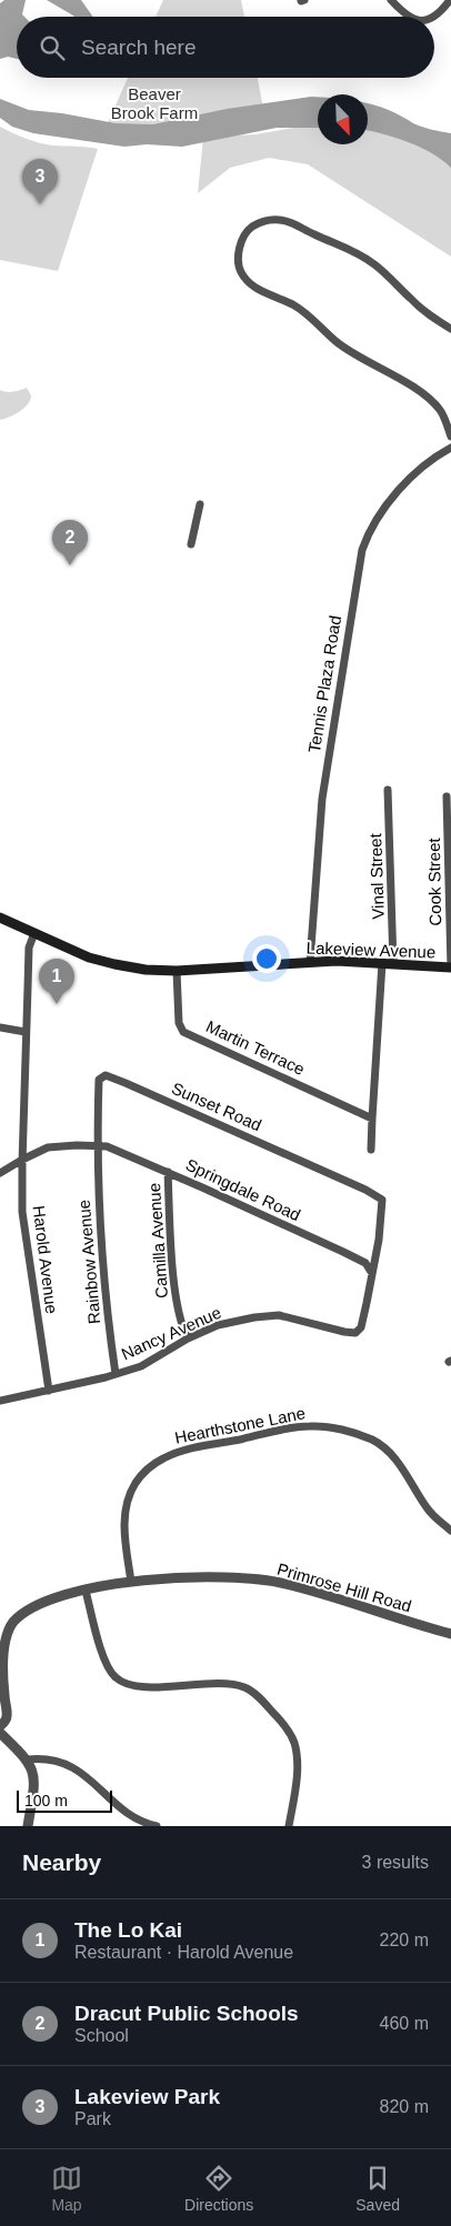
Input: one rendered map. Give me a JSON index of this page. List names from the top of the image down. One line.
{"streets":{"main road":["Lakeview Avenue"],"street":["Tennis Plaza Road","Vinal Street","Cook Street","Martin Terrace","Sunset Road","Springdale Road","Camilla Avenue","Harold Avenue","Rainbow Avenue","Nancy Avenue","Hearthstone Lane","Primrose Hill Road"]},"crossings":[["Tennis Plaza Road","Lakeview Avenue"],["Vinal Street","Lakeview Avenue"],["Cook Street","Lakeview Avenue"],["Lakeview Avenue","Martin Terrace"],["Lakeview Avenue","Harold Avenue"],["Sunset Road","Springdale Road"],["Sunset Road","Rainbow Avenue"],["Sunset Road","Nancy Avenue"],["Springdale Road","Camilla Avenue"],["Springdale Road","Harold Avenue"],["Springdale Road","Rainbow Avenue"],["Springdale Road","Nancy Avenue"],["Camilla Avenue","Nancy Avenue"],["Harold Avenue","Nancy Avenue"],["Rainbow Avenue","Nancy Avenue"],["Hearthstone Lane","Primrose Hill Road"]],"parks":["Beaver Brook Farm"],"scale_bar":"100 m","north":"bottom right","page":{"search":"Search here","pins":["3","2","1"],"scale":"100 m","heading":["Nearby","3 results"],"list":[{"mark":"1","name":"The Lo Kai","note":"Restaurant · Harold Avenue","value":"220 m"},{"mark":"2","name":"Dracut Public Schools","note":"School","value":"460 m"},{"mark":"3","name":"Lakeview Park","note":"Park","value":"820 m"}],"nav":["Map","Directions","Saved"]}}
